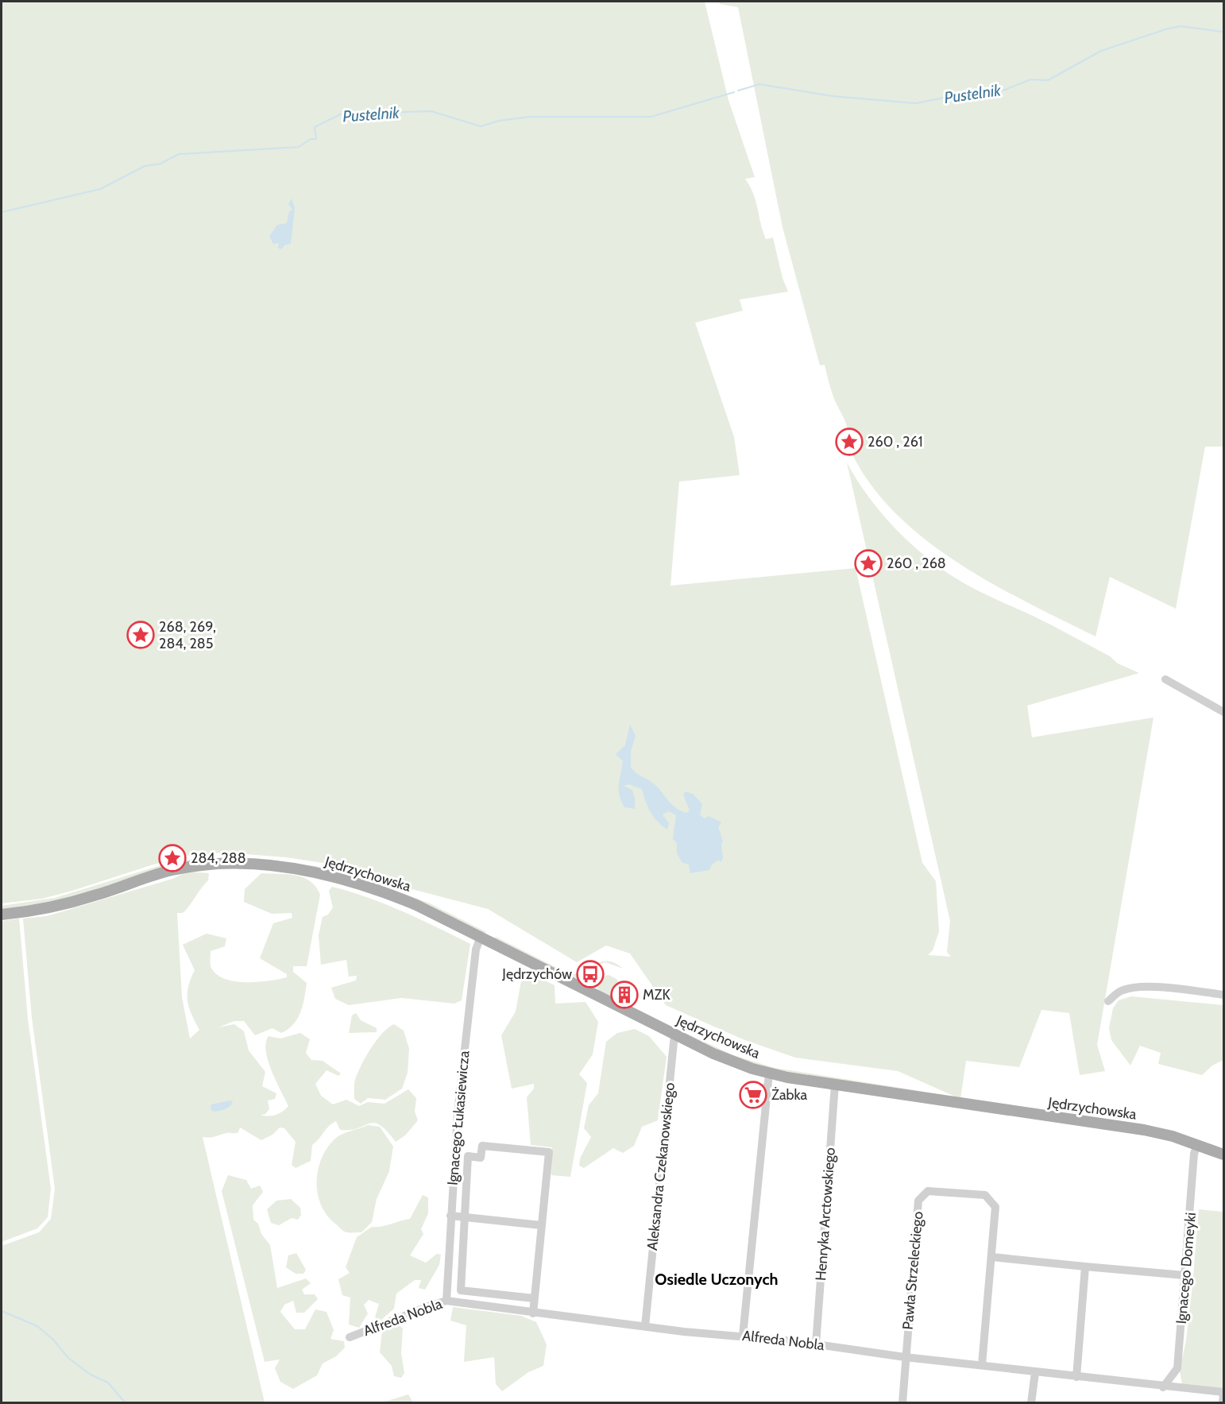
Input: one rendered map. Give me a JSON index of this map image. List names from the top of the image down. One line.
{"streets":{"main road":["Jędrzychowska"],"street":["Ignacego Łukasiewicza","Aleksandra Czekanowskiego","Henryka Arctowskiego","Ignacego Domeyki","Pawła Strzeleckiego","Alfreda Nobla"]},"crossings":[["Jędrzychowska","Ignacego Łukasiewicza"],["Jędrzychowska","Aleksandra Czekanowskiego"],["Jędrzychowska","Henryka Arctowskiego"],["Jędrzychowska","Ignacego Domeyki"],["Ignacego Łukasiewicza","Alfreda Nobla"],["Aleksandra Czekanowskiego","Alfreda Nobla"],["Henryka Arctowskiego","Alfreda Nobla"],["Ignacego Domeyki","Alfreda Nobla"],["Pawła Strzeleckiego","Alfreda Nobla"]],"districts":["Osiedle Uczonych"],"water":["Pustelnik"],"places":{"place":["260 , 261","260 , 268","268, 269, 284, 285","284, 288"],"bus stop":["Jędrzychów"],"building":["MZK"],"supermarket":["Żabka"]}}
